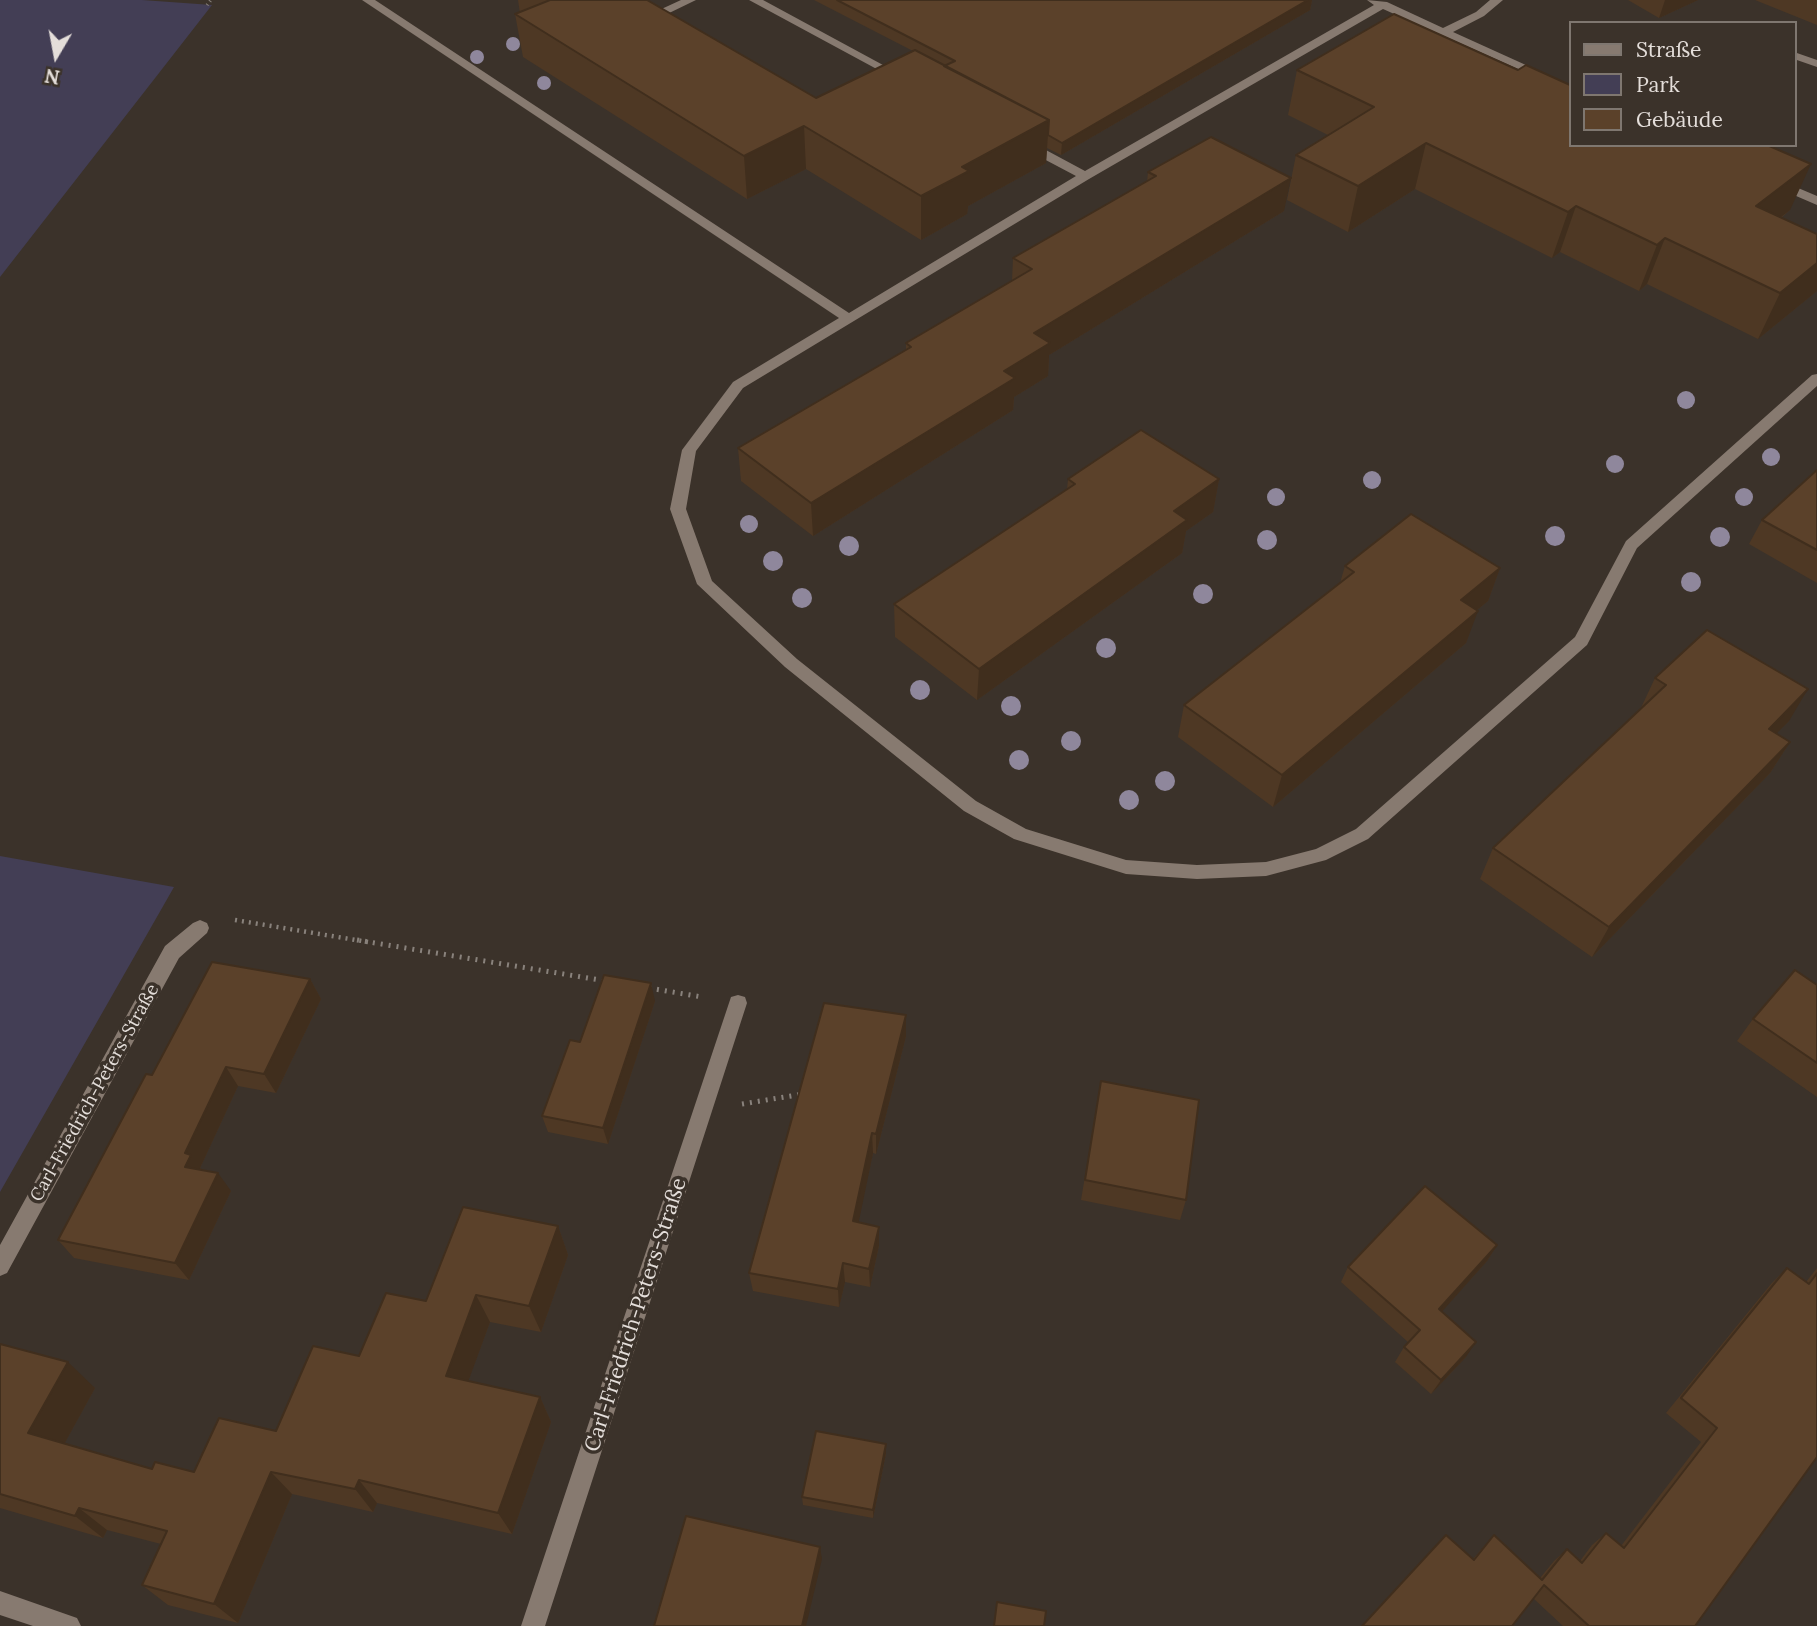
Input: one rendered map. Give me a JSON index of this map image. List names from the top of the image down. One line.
{"streets":{"street":["Carl-Friedrich-Peters-Straße"]},"legend":["Straße","Park","Gebäude"],"north":"bottom"}
